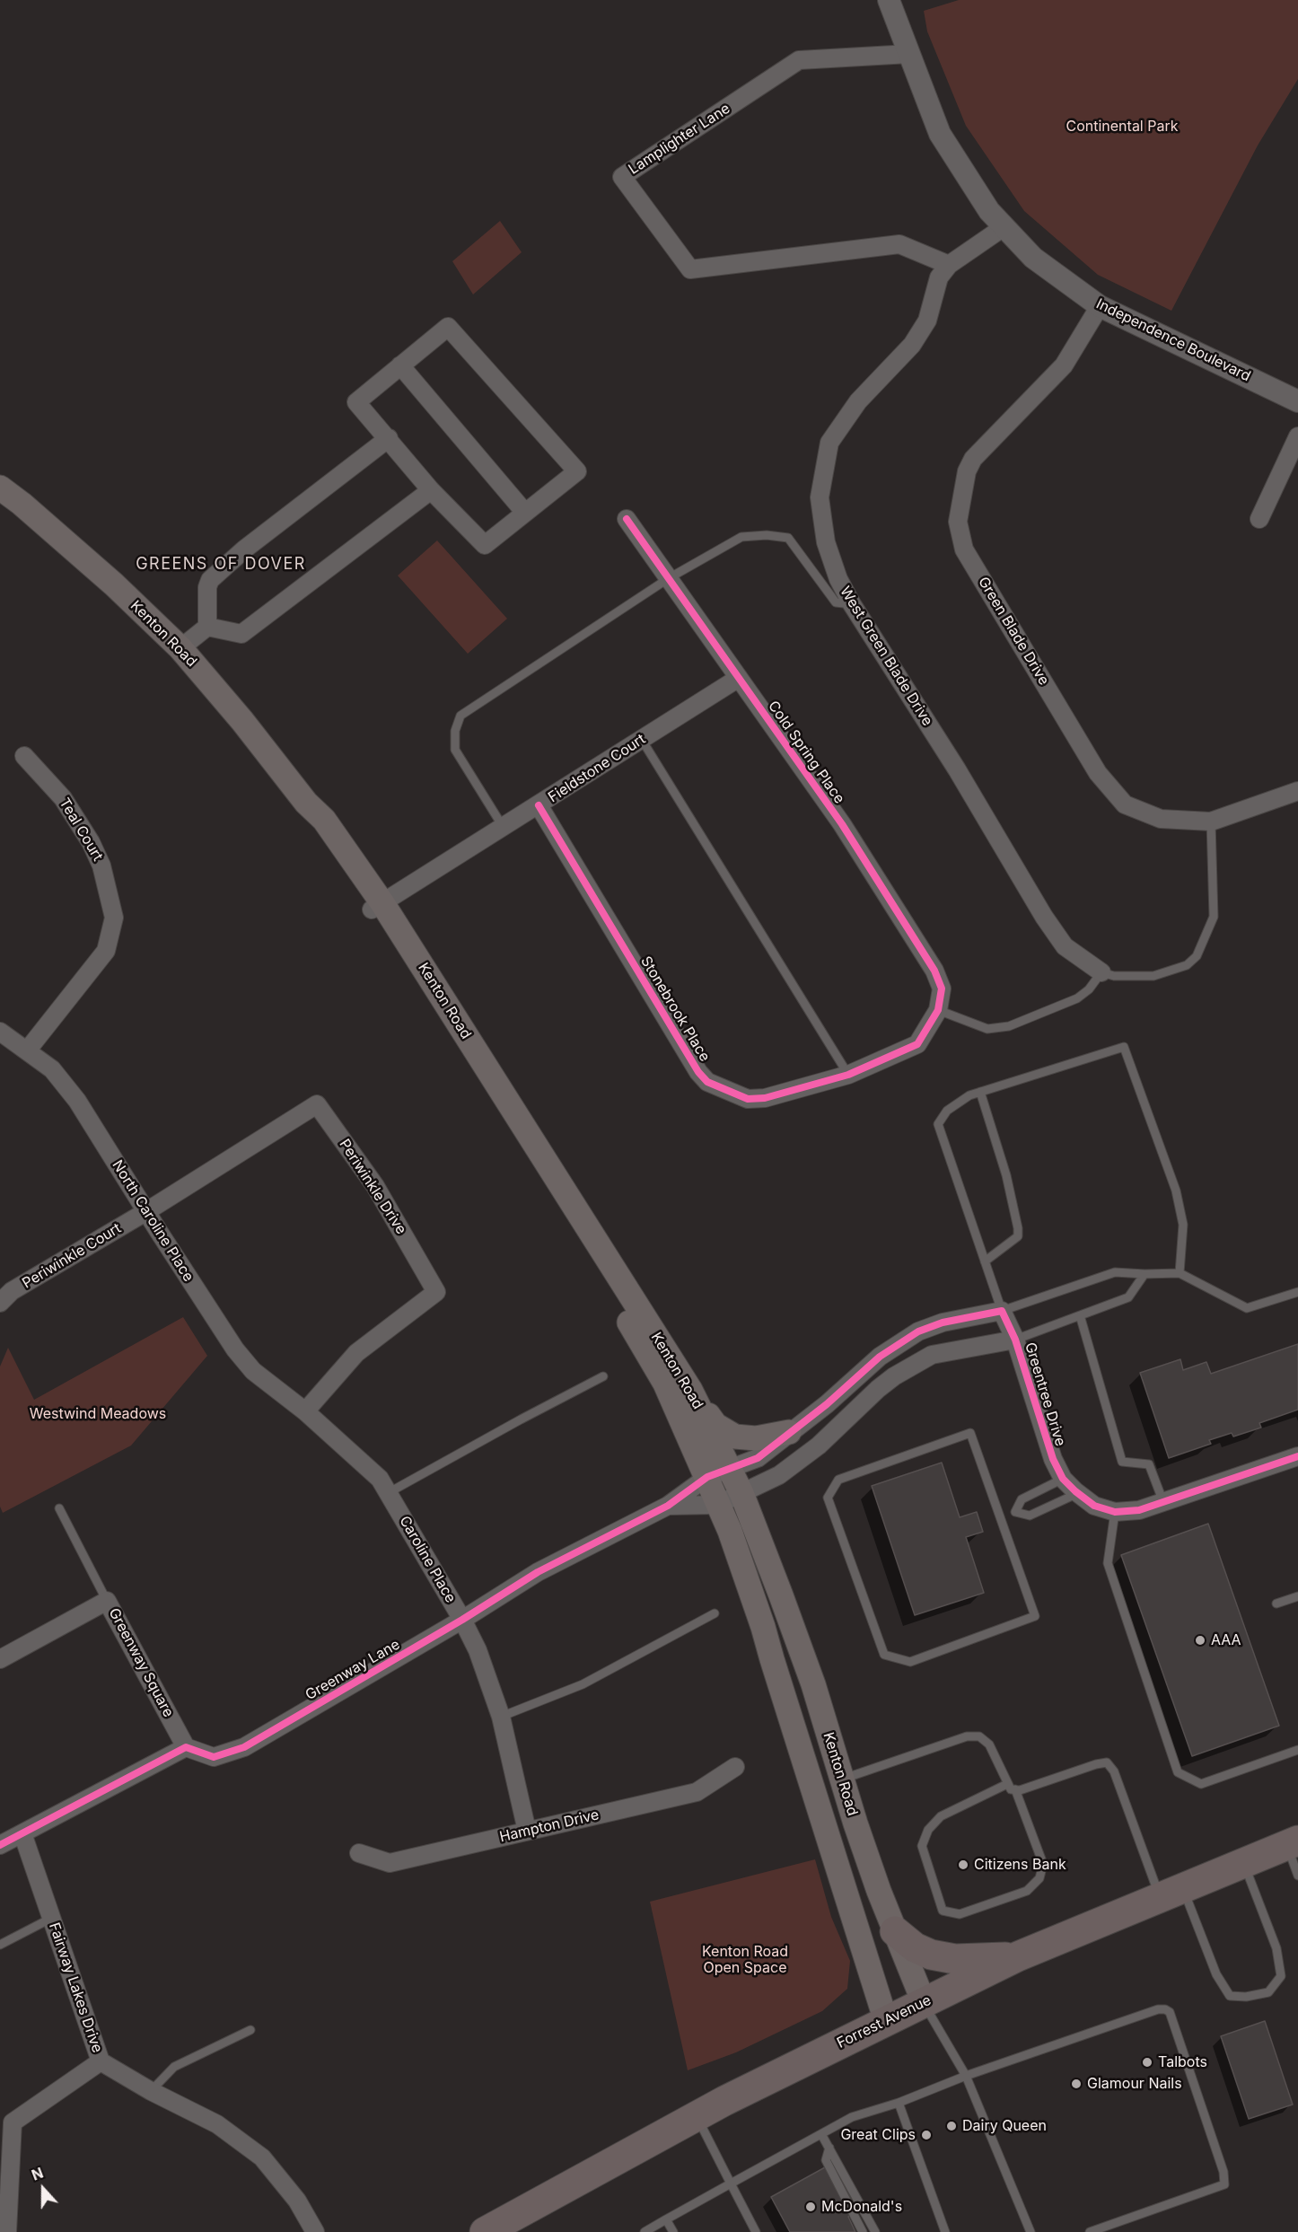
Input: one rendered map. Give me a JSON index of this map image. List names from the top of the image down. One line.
{"streets":{"highway":["Forrest Avenue"],"main road":["Kenton Road"],"street":["Lamplighter Lane","Independence Boulevard","Green Blade Drive","West Green Blade Drive","Cold Spring Place","Fieldstone Court","Teal Court","Stonebrook Place","Periwinkle Drive","North Caroline Place","Periwinkle Court","Greentree Drive","Caroline Place","Greenway Square","Greenway Lane","Hampton Drive","Fairway Lakes Drive"]},"crossings":[["Lamplighter Lane","Independence Boulevard"],["Lamplighter Lane","West Green Blade Drive"],["Independence Boulevard","Green Blade Drive"],["Independence Boulevard","West Green Blade Drive"],["Kenton Road","Fieldstone Court"],["Kenton Road","Greentree Drive"],["Kenton Road","Greenway Lane"],["Kenton Road","Forrest Avenue"],["Cold Spring Place","Fieldstone Court"],["Cold Spring Place","Stonebrook Place"],["Fieldstone Court","Stonebrook Place"],["Teal Court","North Caroline Place"],["Periwinkle Drive","North Caroline Place"],["Periwinkle Drive","Periwinkle Court"],["Periwinkle Drive","Caroline Place"],["North Caroline Place","Periwinkle Court"],["North Caroline Place","Caroline Place"],["Greentree Drive","Greenway Lane"],["Caroline Place","Greenway Lane"],["Caroline Place","Hampton Drive"],["Greenway Square","Greenway Lane"]],"districts":["GREENS OF DOVER"],"parks":["Continental Park","Westwind Meadows","Kenton Road Open Space"],"places":["AAA","Citizens Bank","Talbots","Glamour Nails","Dairy Queen","Great Clips","McDonald's"],"north":"top"}
